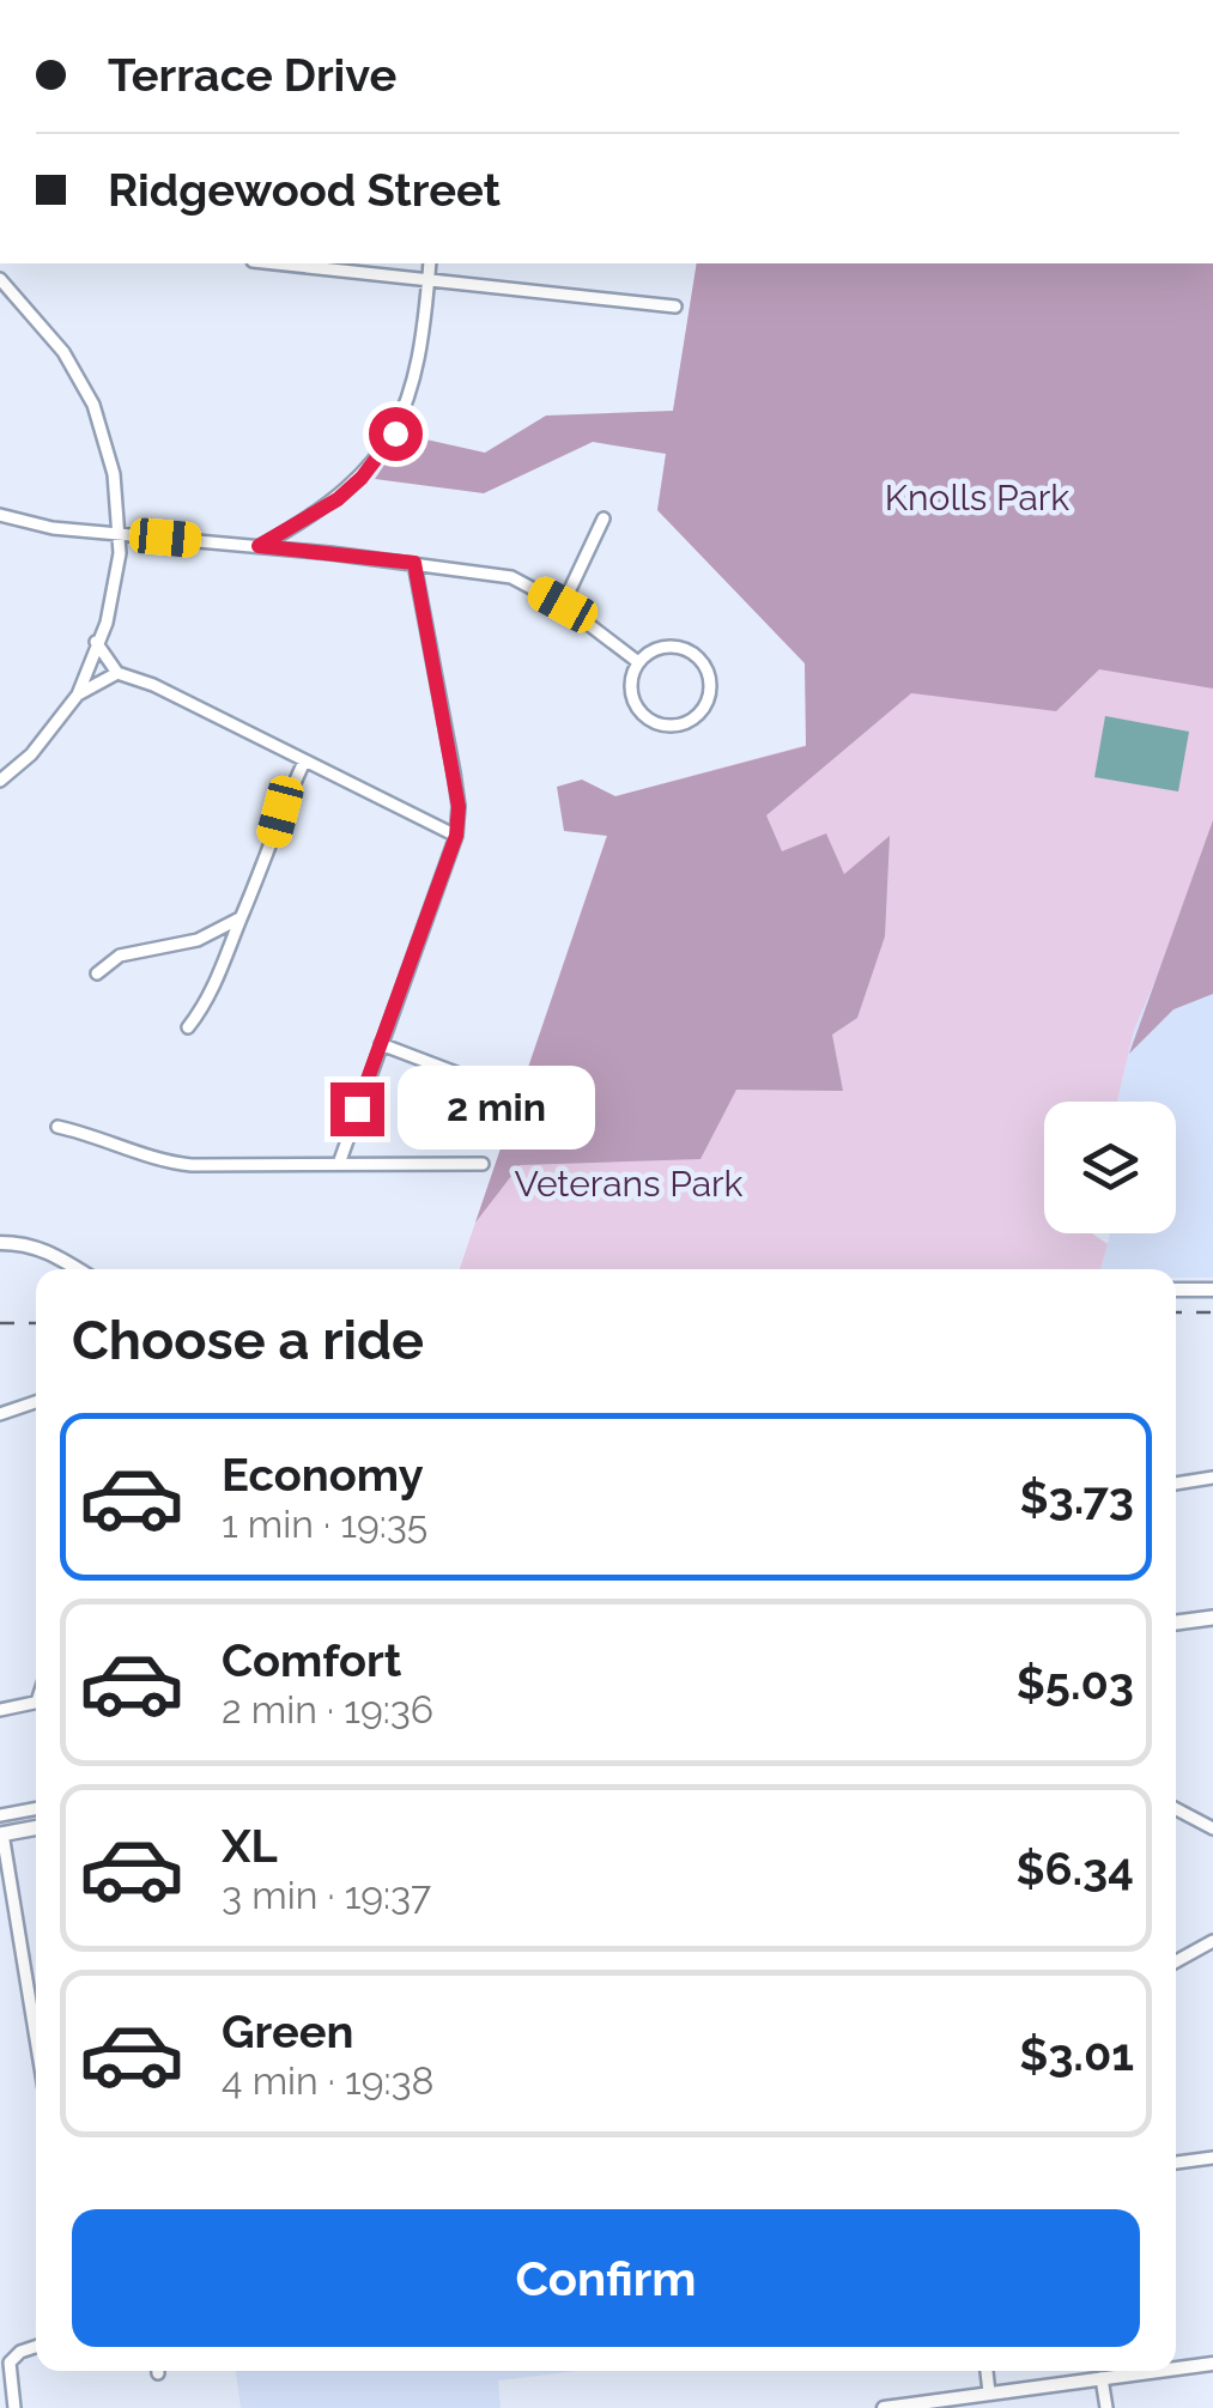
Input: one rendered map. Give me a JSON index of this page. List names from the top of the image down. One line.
{"parks":["Knolls Park","Veterans Park"],"page":{"banner":["Terrace Drive","Ridgewood Street"],"bubble":"2 min","heading":"Choose a ride","list":[{"name":"Economy","note":"1 min · 19:35","value":"$3.73"},{"name":"Comfort","note":"2 min · 19:36","value":"$5.03"},{"name":"XL","note":"3 min · 19:37","value":"$6.34"},{"name":"Green","note":"4 min · 19:38","value":"$3.01"}],"buttons":"Confirm"}}
